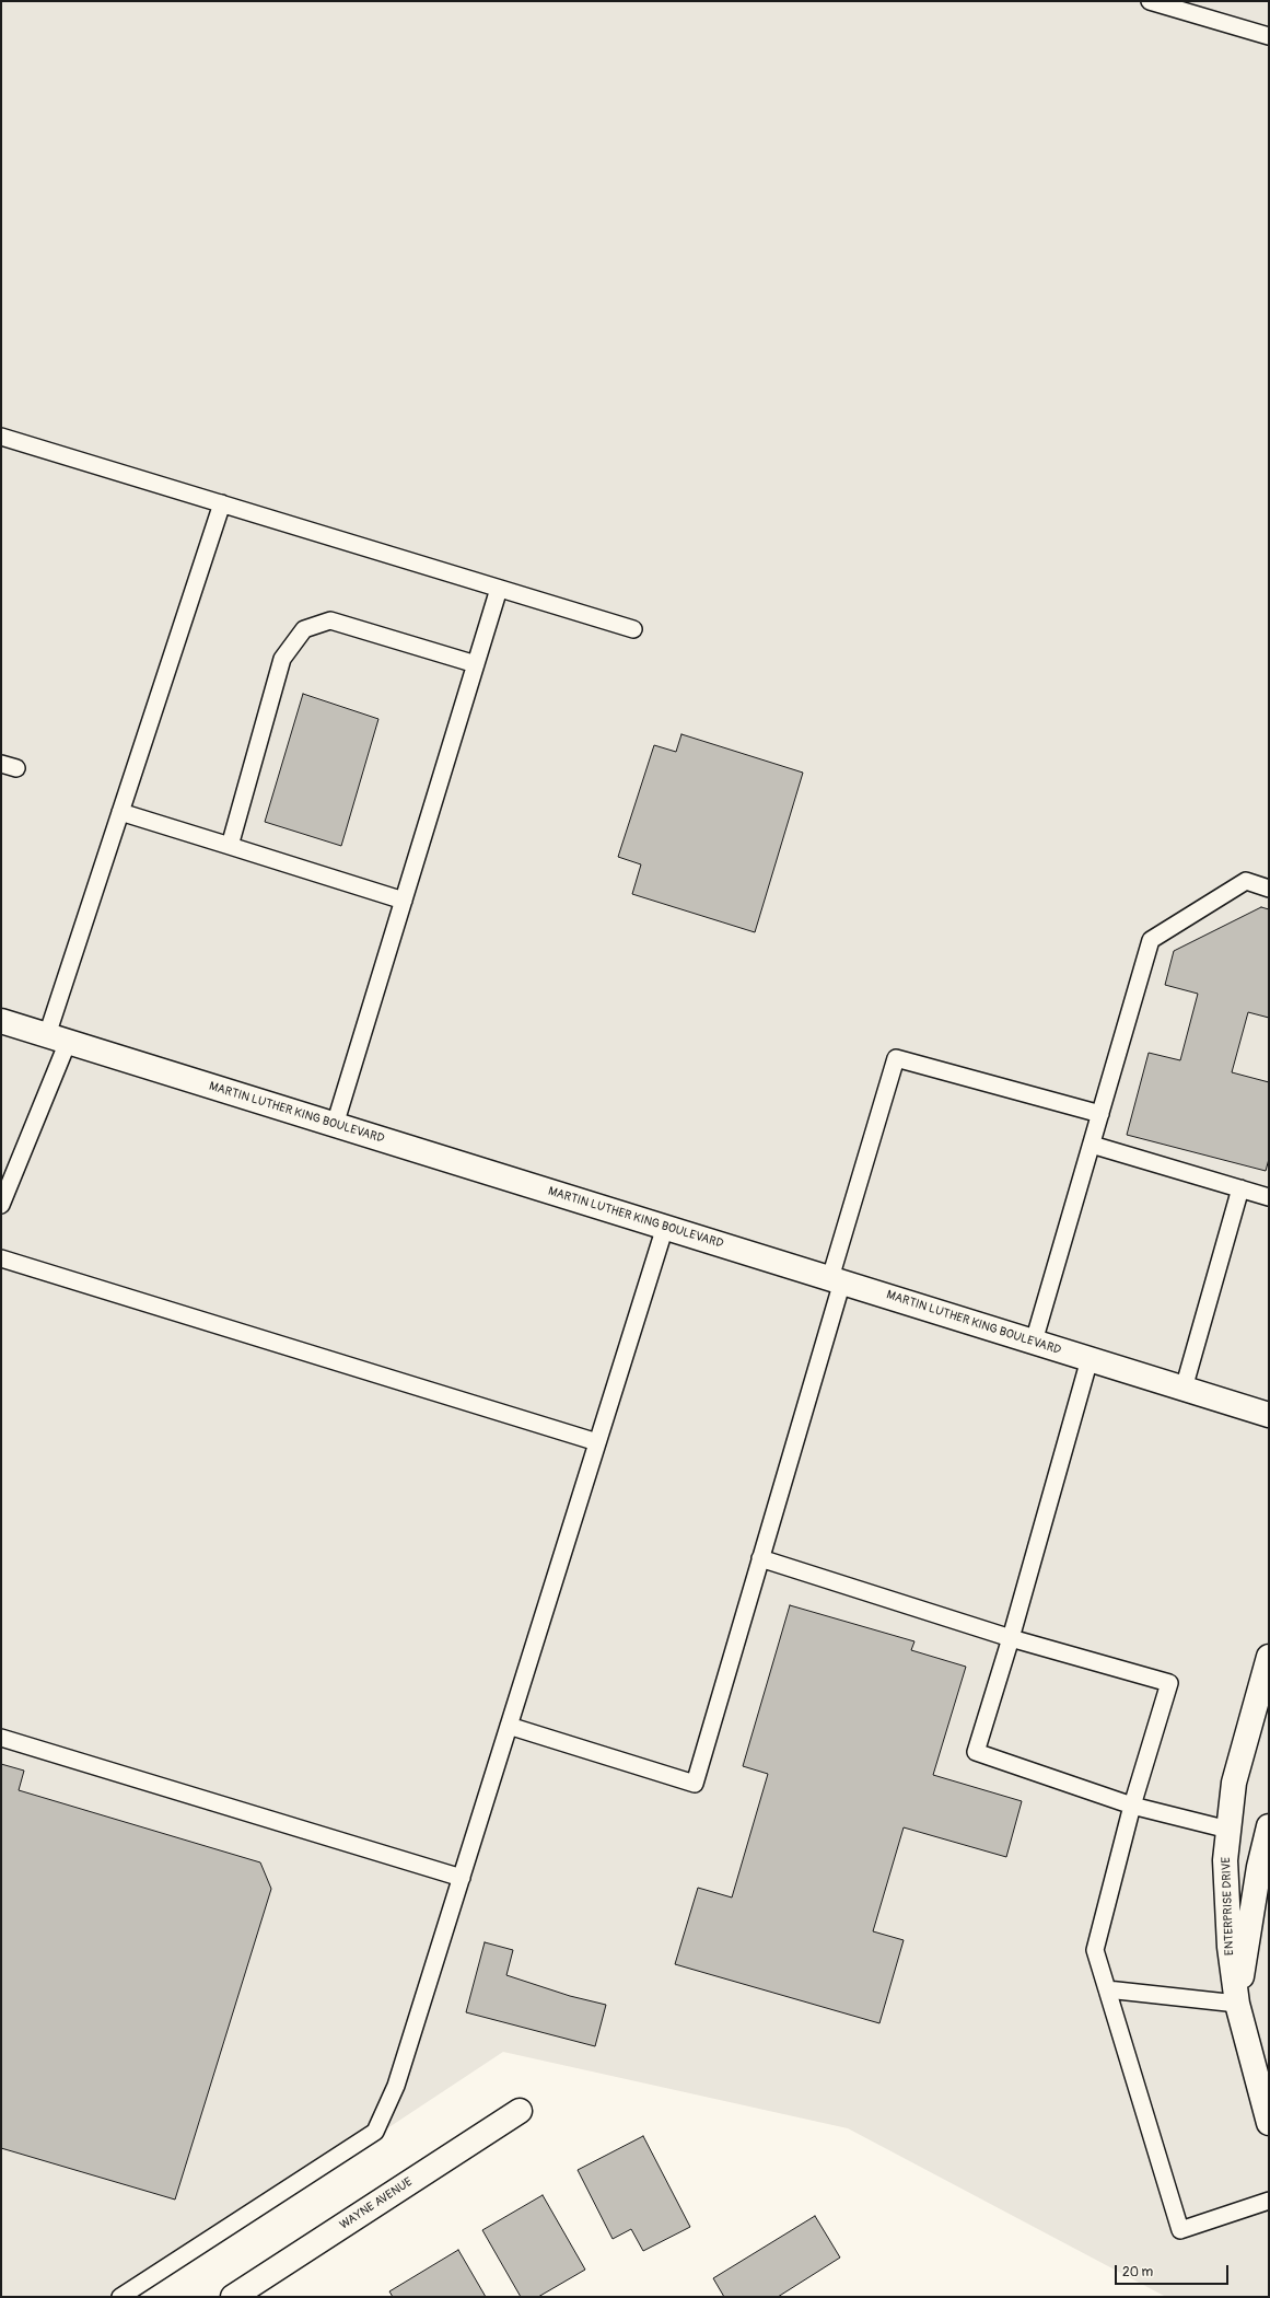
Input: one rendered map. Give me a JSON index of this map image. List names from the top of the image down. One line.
{"streets":{"main road":["MARTIN LUTHER KING BOULEVARD","ENTERPRISE DRIVE","WAYNE AVENUE"]},"scale_bar":"20 m"}
